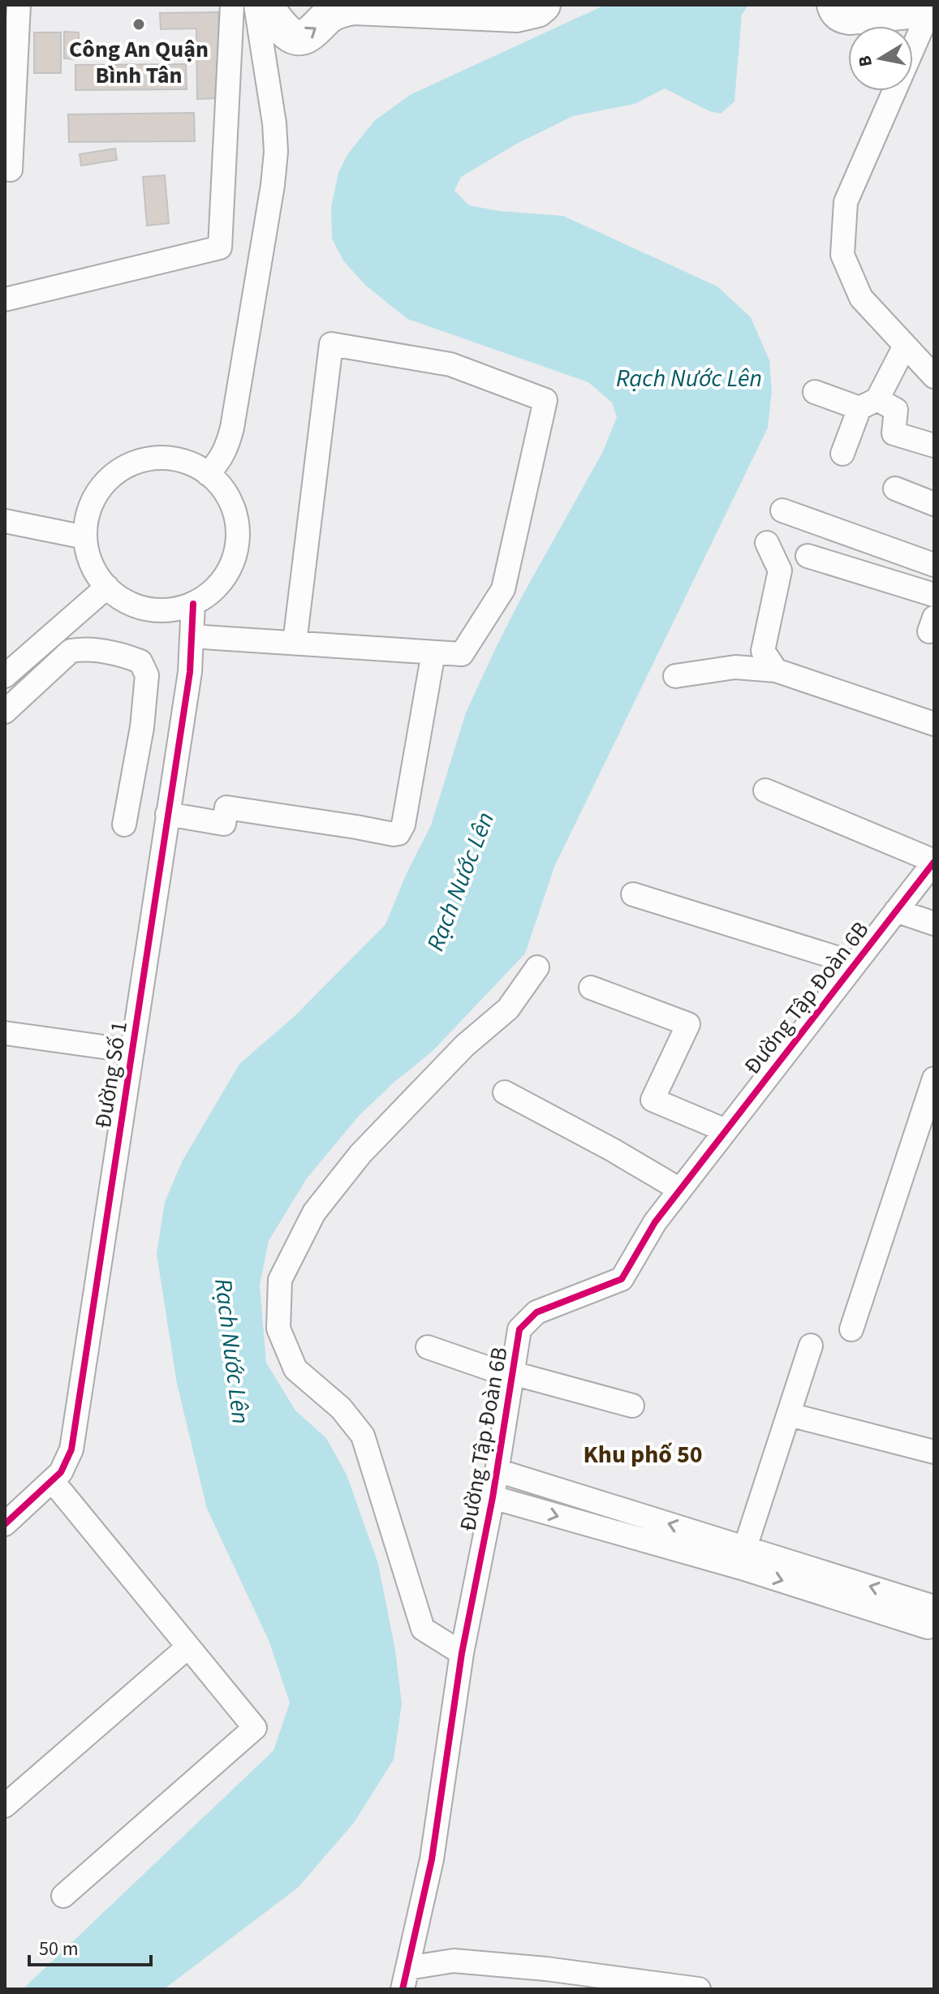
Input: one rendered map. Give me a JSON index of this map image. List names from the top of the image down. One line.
{"streets":{"street":["Đường Tập Đoàn 6B","Đường Số 1"]},"districts":["Khu phố 50"],"water":["Rạch Nước Lên"],"places":["Công An Quận Bình Tân"],"scale_bar":"50 m","north":"left"}
